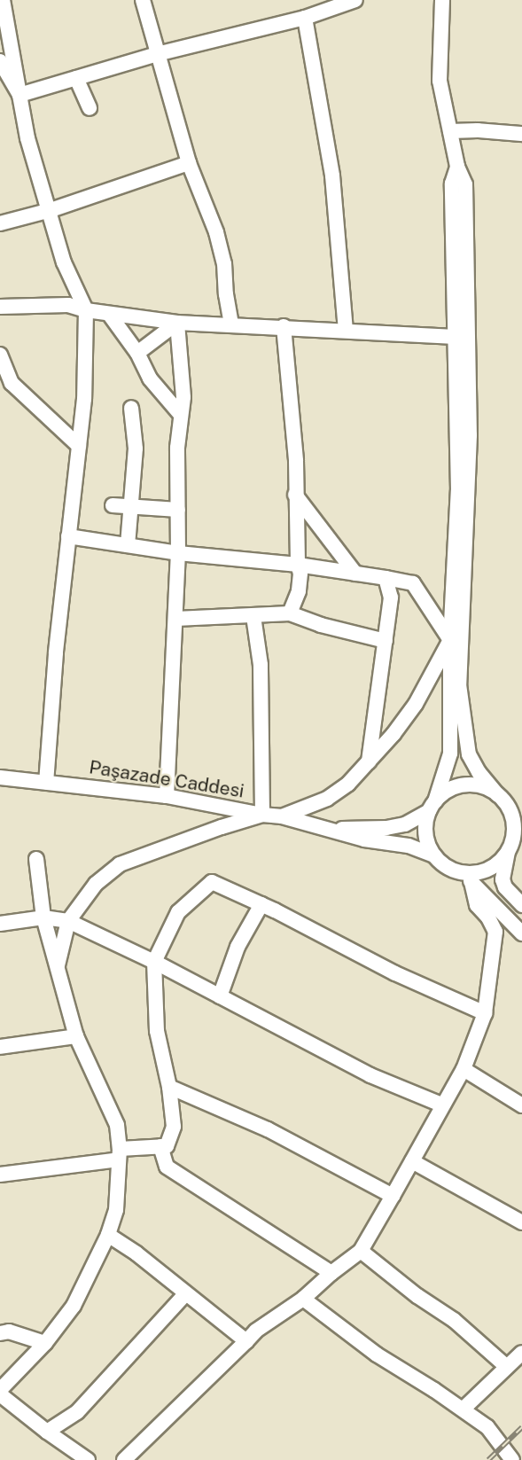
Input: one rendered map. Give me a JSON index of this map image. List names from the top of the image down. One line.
{"streets":{"street":["Paşazade Caddesi"]}}
